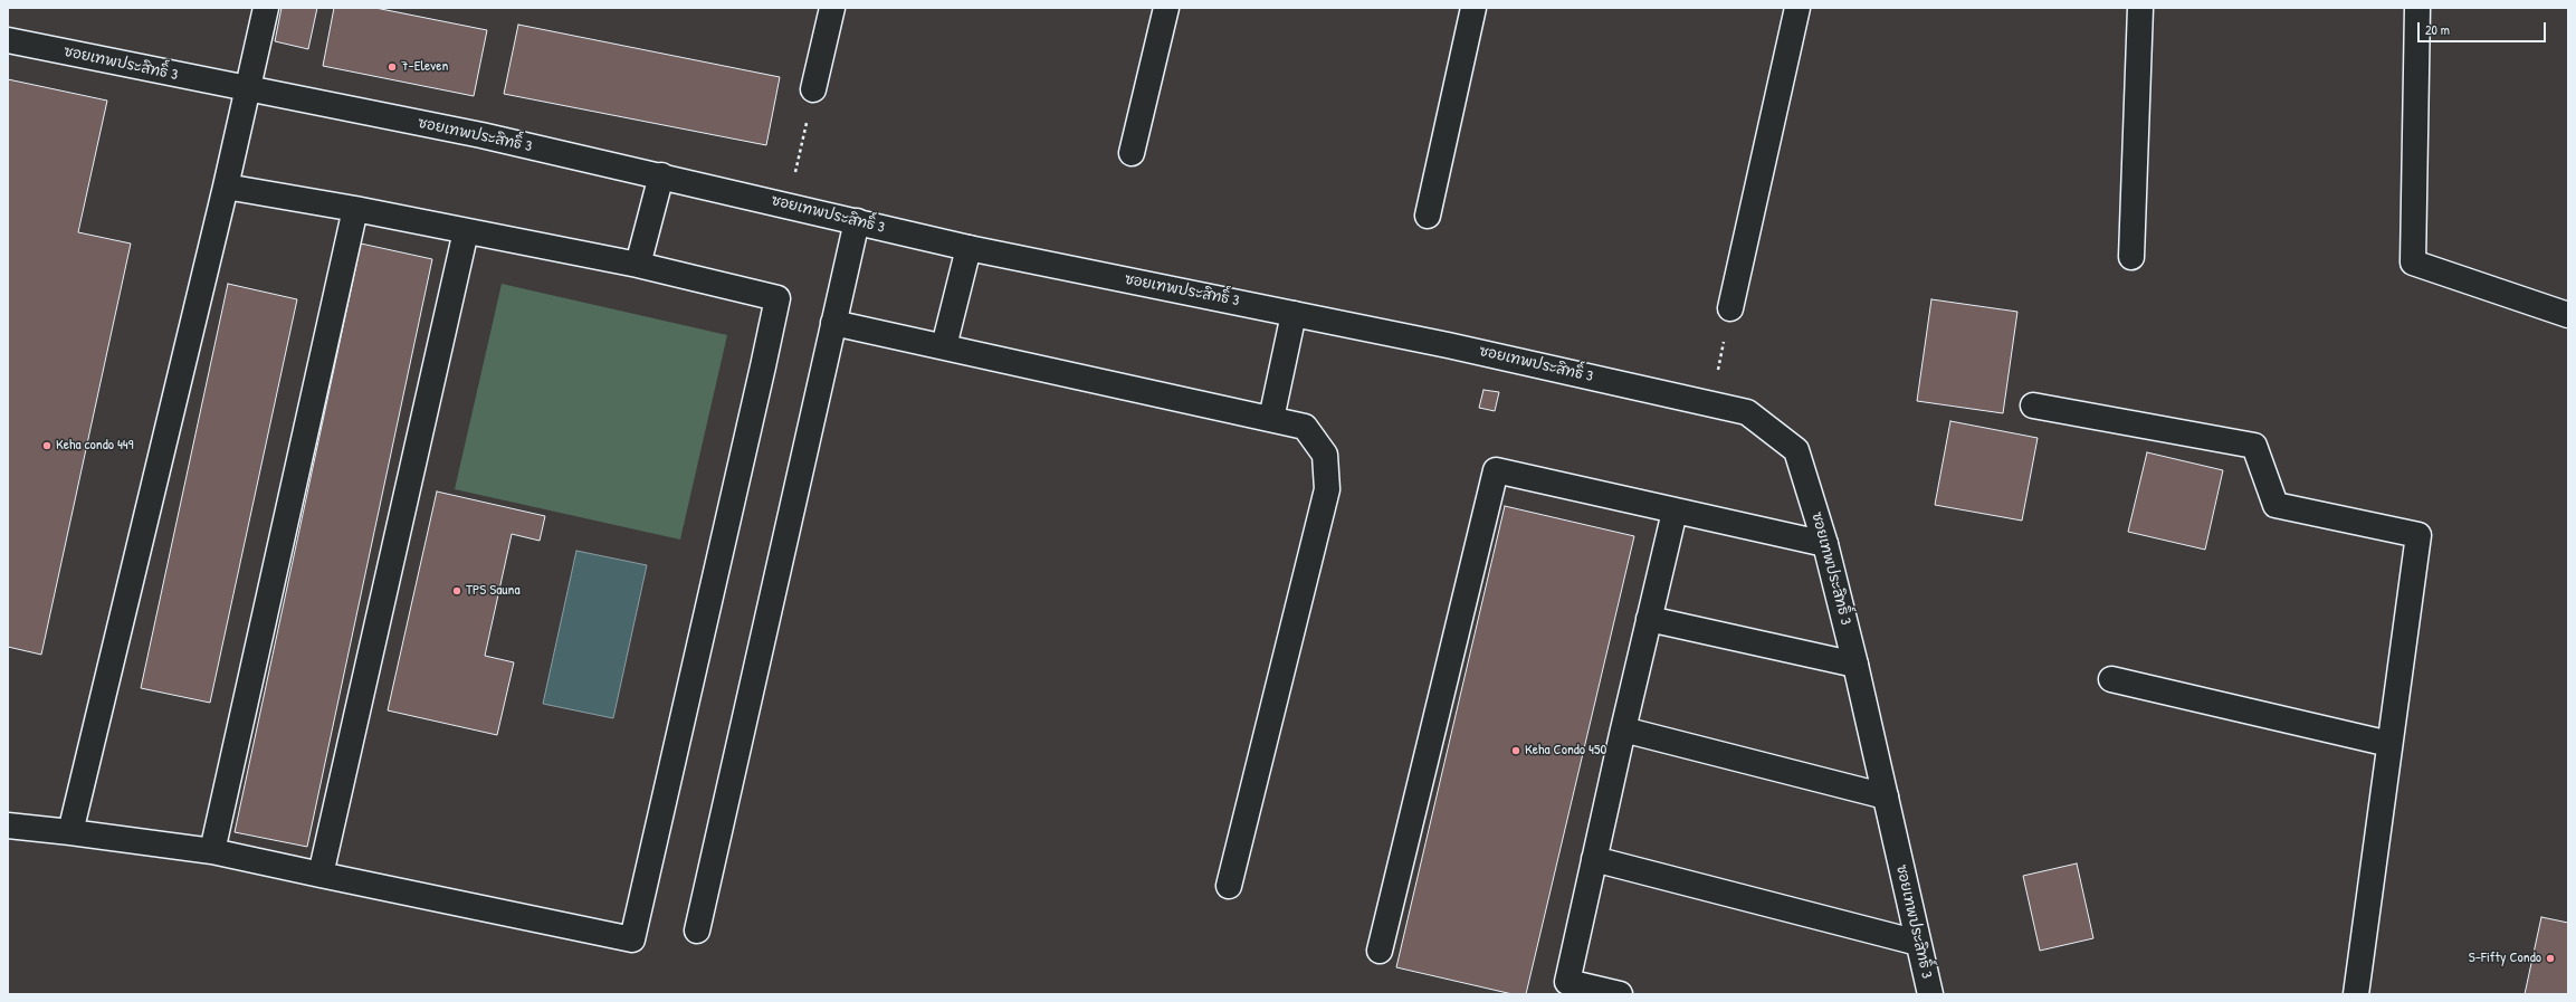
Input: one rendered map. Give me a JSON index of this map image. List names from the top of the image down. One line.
{"streets":{"street":["ซอยเทพประสิทธิ์ 3"]},"places":["7-Eleven","Keha condo 449","TPS Sauna","Keha Condo 450","S-Fifty Condo"],"scale_bar":"20 m"}
